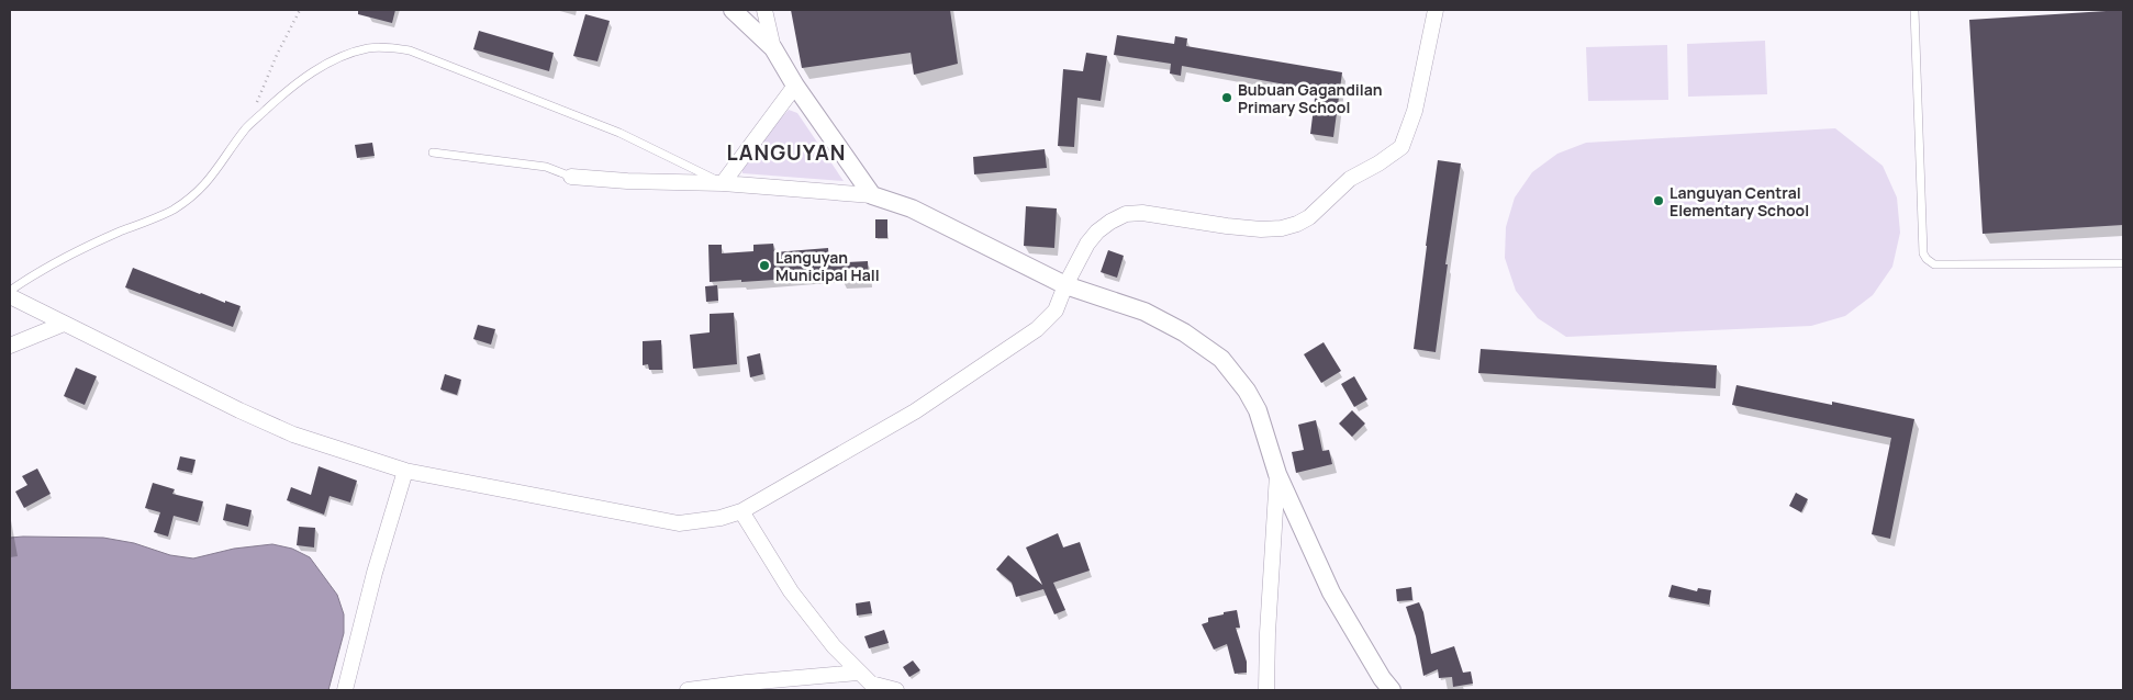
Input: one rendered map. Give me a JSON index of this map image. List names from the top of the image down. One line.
{"districts":["LANGUYAN"],"places":["Bubuan Gagandilan Primary School","Languyan Central Elementary School","Languyan Municipal Hall"]}
